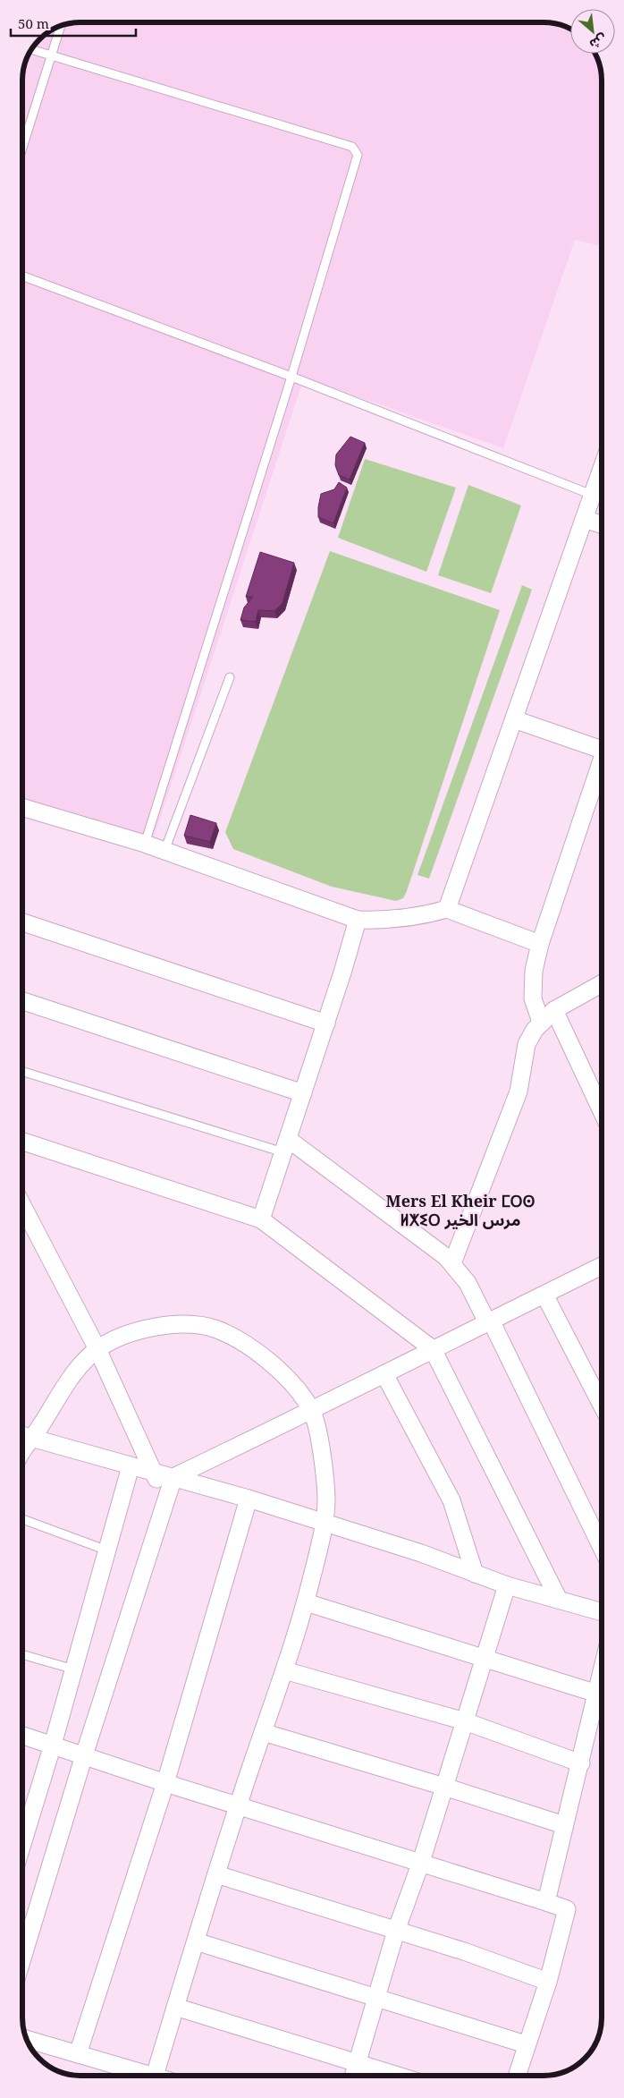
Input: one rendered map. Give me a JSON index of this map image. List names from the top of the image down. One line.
{"districts":["Mers El Kheir ⵎⵔⵙ ⵍⵅⵉⵔ مرس الخير"],"scale_bar":"50 m","north":"bottom right"}
